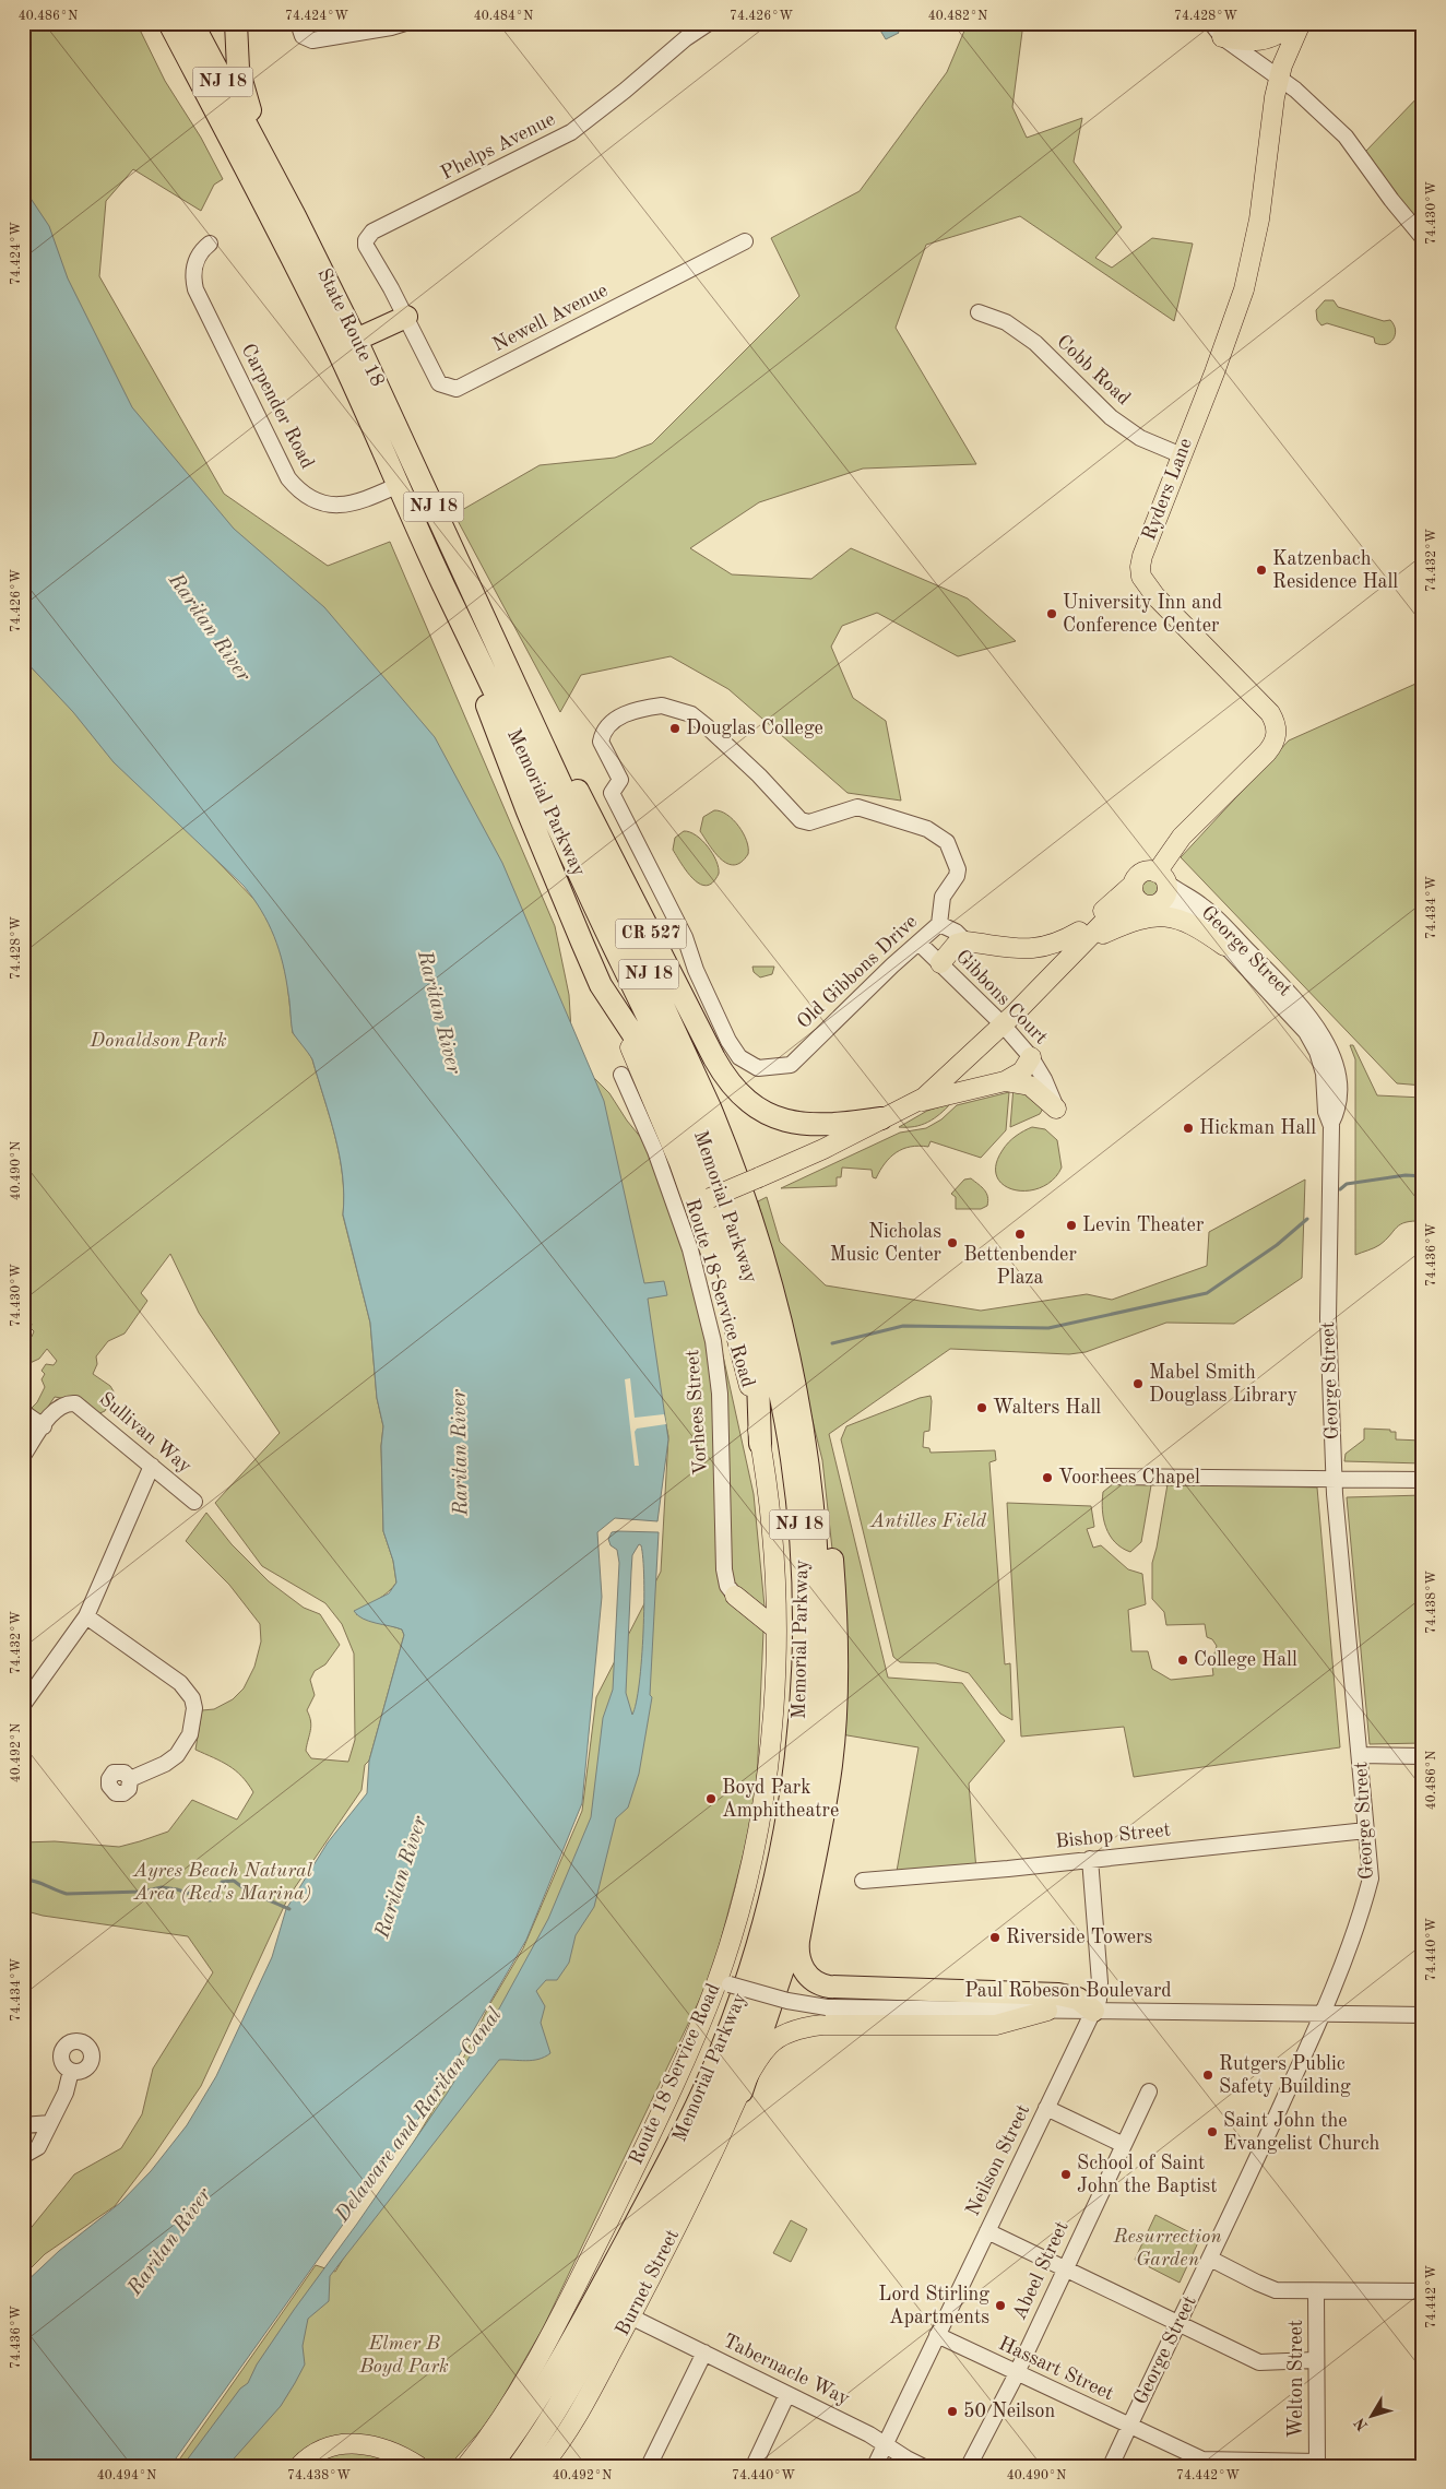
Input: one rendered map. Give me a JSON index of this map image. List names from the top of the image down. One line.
{"streets":{"highway":["NJ 18","State Route 18","Memorial Parkway","CR 527"],"main road":["Ryders Lane","George Street","Route 18 Service Road","Burnet Street"],"street":["Phelps Avenue","Newell Avenue","Cobb Road","Carpender Road","Old Gibbons Drive","Gibbons Court","Vorhees Street","Sullivan Way","Bishop Street","Paul Robeson Boulevard","Neilson Street","Abeel Street","Hassart Street","Tabernacle Way","Welton Street"]},"crossings":[["Phelps Avenue","Newell Avenue"],["State Route 18","Carpender Road"],["State Route 18","Memorial Parkway"],["State Route 18","CR 527"],["Cobb Road","Ryders Lane"],["Ryders Lane","George Street"],["Memorial Parkway","CR 527"],["CR 527","Route 18 Service Road"],["George Street","Gibbons Court"],["George Street","Bishop Street"],["George Street","Paul Robeson Boulevard"],["George Street","Hassart Street"],["Old Gibbons Drive","Gibbons Court"],["Route 18 Service Road","Paul Robeson Boulevard"],["Bishop Street","Neilson Street"],["Paul Robeson Boulevard","Neilson Street"],["Paul Robeson Boulevard","Burnet Street"],["Neilson Street","Hassart Street"],["Neilson Street","Tabernacle Way"],["Abeel Street","Hassart Street"],["Burnet Street","Tabernacle Way"],["Hassart Street","Welton Street"]],"water":["Raritan River","Delaware and Raritan Canal"],"parks":["Donaldson Park","Antilles Field","Ayres Beach Natural Area (Red's Marina)","Resurrection Garden","Elmer B Boyd Park"],"places":["Katzenbach Residence Hall","University Inn and Conference Center","Douglas College","Hickman Hall","Levin Theater","Bettenbender Plaza","Nicholas Music Center","Mabel Smith Douglass Library","Walters Hall","Voorhees Chapel","College Hall","Boyd Park Amphitheatre","Riverside Towers","Rutgers Public Safety Building","Saint John the Evangelist Church","School of Saint John the Baptist","Lord Stirling Apartments","50 Neilson"],"north":"bottom left","coordinates":["40.486°N","74.424°W","40.484°N","74.426°W","40.482°N","74.428°W","74.430°W","74.432°W","74.434°W","40.490°N","74.436°W","74.438°W","40.492°N","74.440°W","74.442°W","40.494°N"]}
